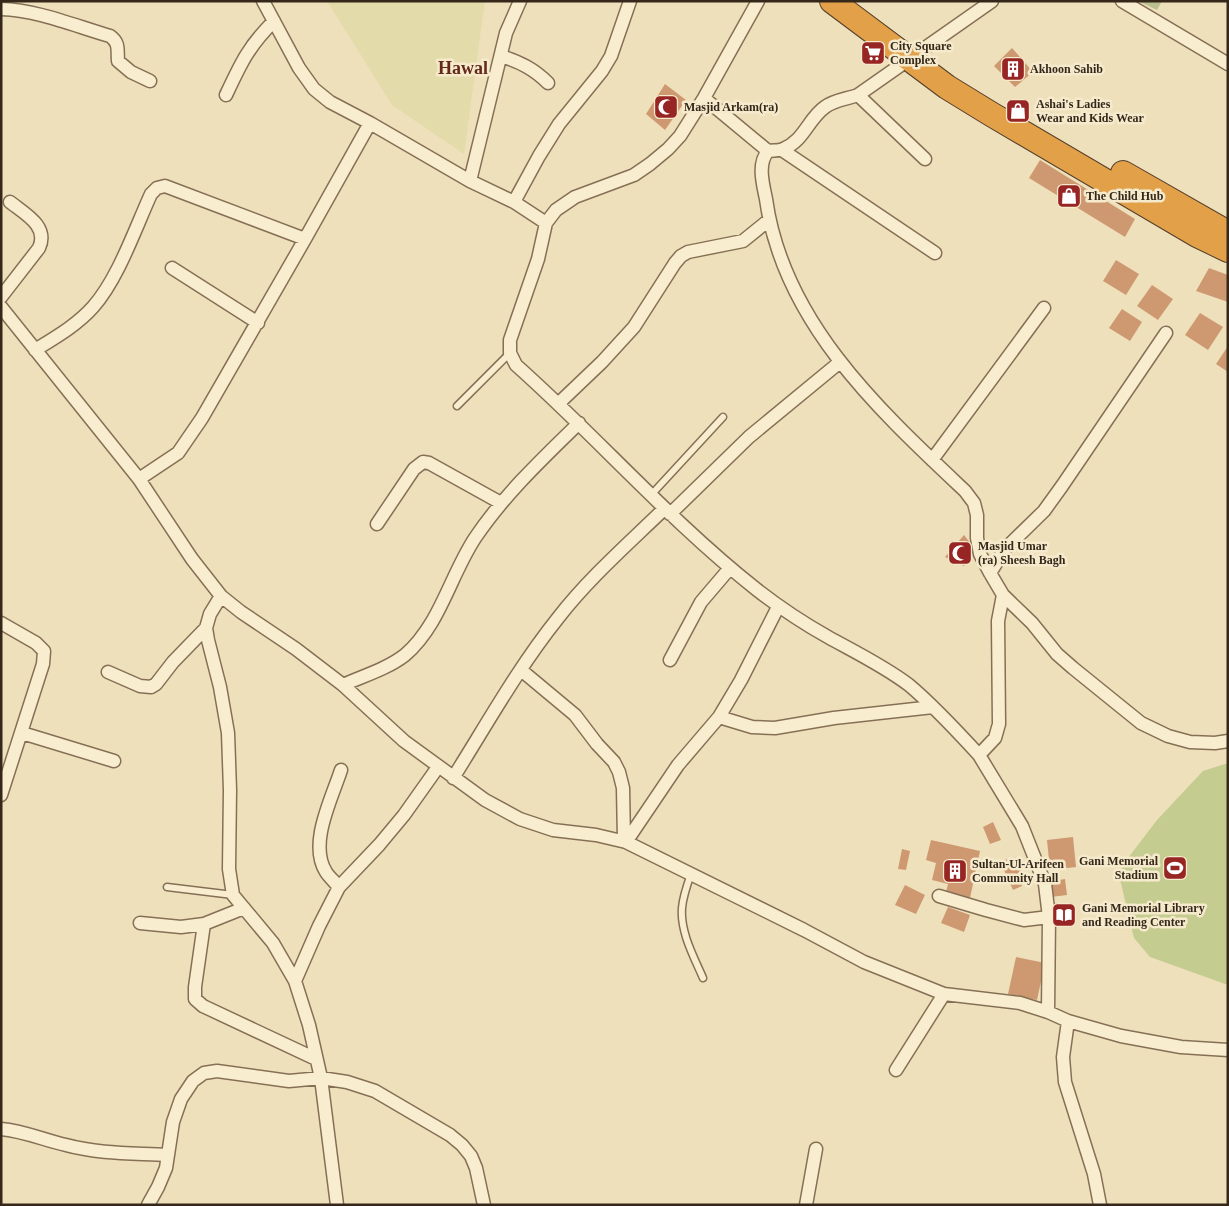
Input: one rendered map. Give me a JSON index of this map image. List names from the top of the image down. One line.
{"districts":["Hawal"],"places":{"supermarket":["City Square Complex"],"building":["Akhoon Sahib","Sultan-Ul-Arifeen Community Hall"],"mosque":["Masjid Arkam(ra)","Masjid Umar (ra) Sheesh Bagh"],"shop":["Ashai's Ladies Wear and Kids Wear","The Child Hub"],"sports":["Gani Memorial Stadium"],"library":["Gani Memorial Library and Reading Center"]}}
